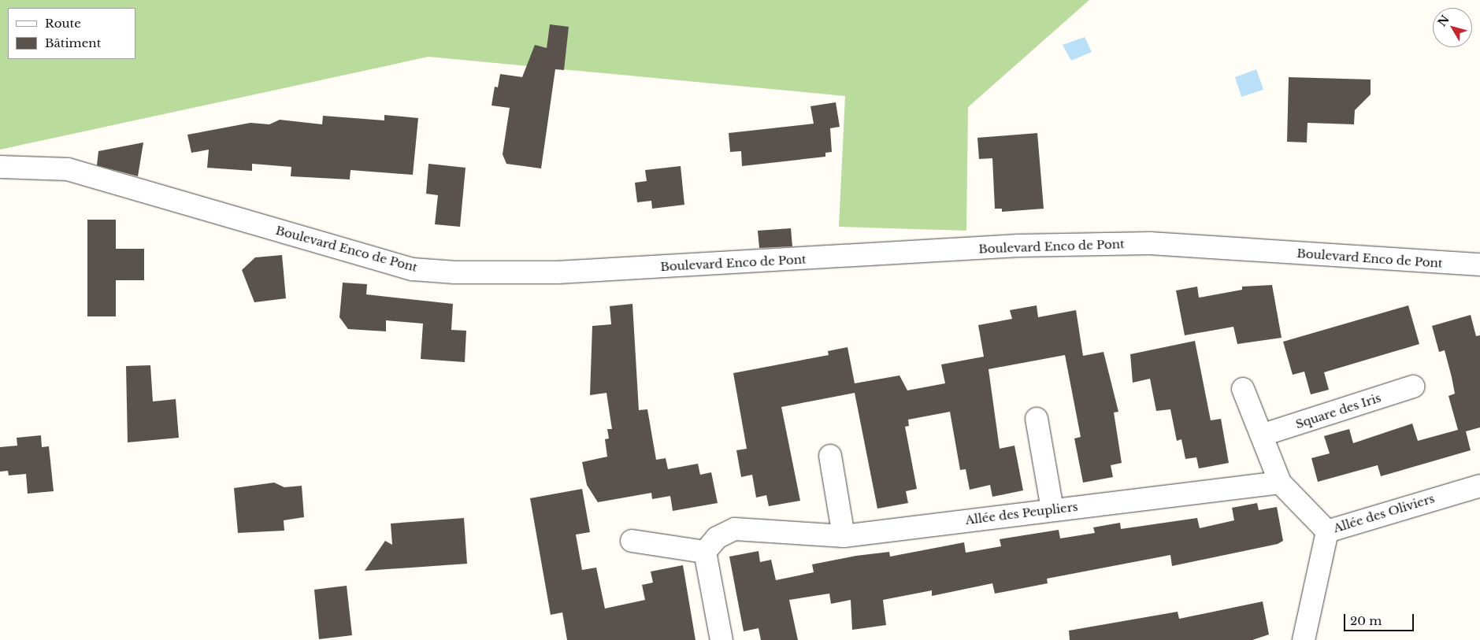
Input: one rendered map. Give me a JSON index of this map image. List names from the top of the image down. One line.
{"streets":{"street":["Boulevard Enco de Pont","Square des Iris","Allée des Peupliers","Allée des Oliviers"]},"legend":["Route","Bâtiment"],"scale_bar":"20 m","north":"top left"}
